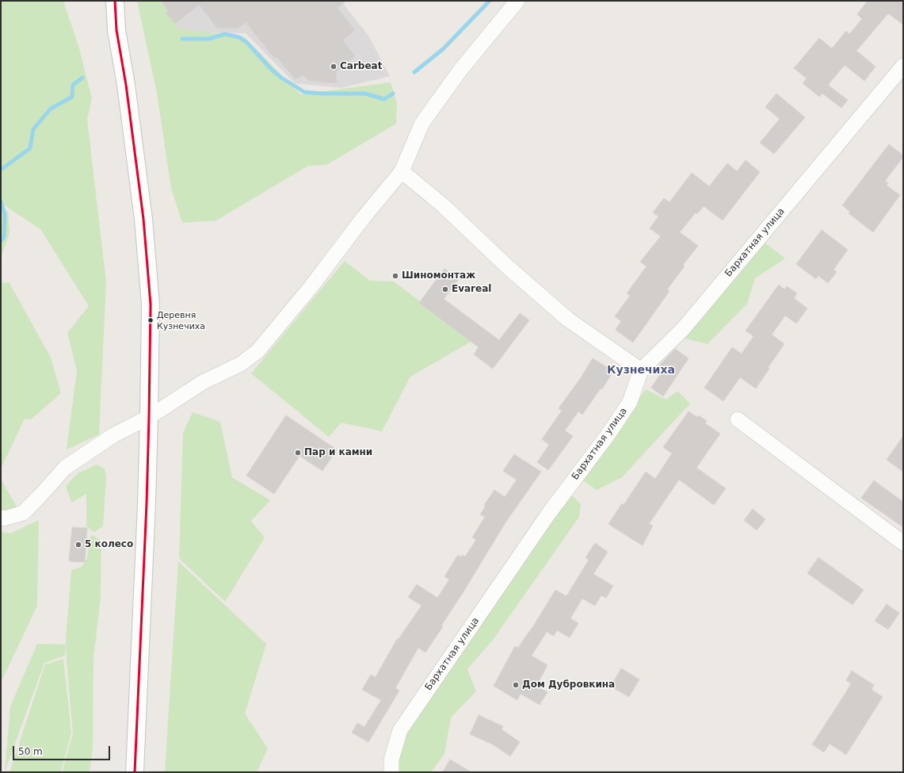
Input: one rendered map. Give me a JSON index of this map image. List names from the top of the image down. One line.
{"streets":{"street":["Бархатная улица"]},"districts":["Кузнечиха"],"places":["Carbeat","Шиномонтаж","Evareal","Деревня Кузнечиха","Пар и камни","5 колесо","Дом Дубровкина"],"scale_bar":"50 m"}
